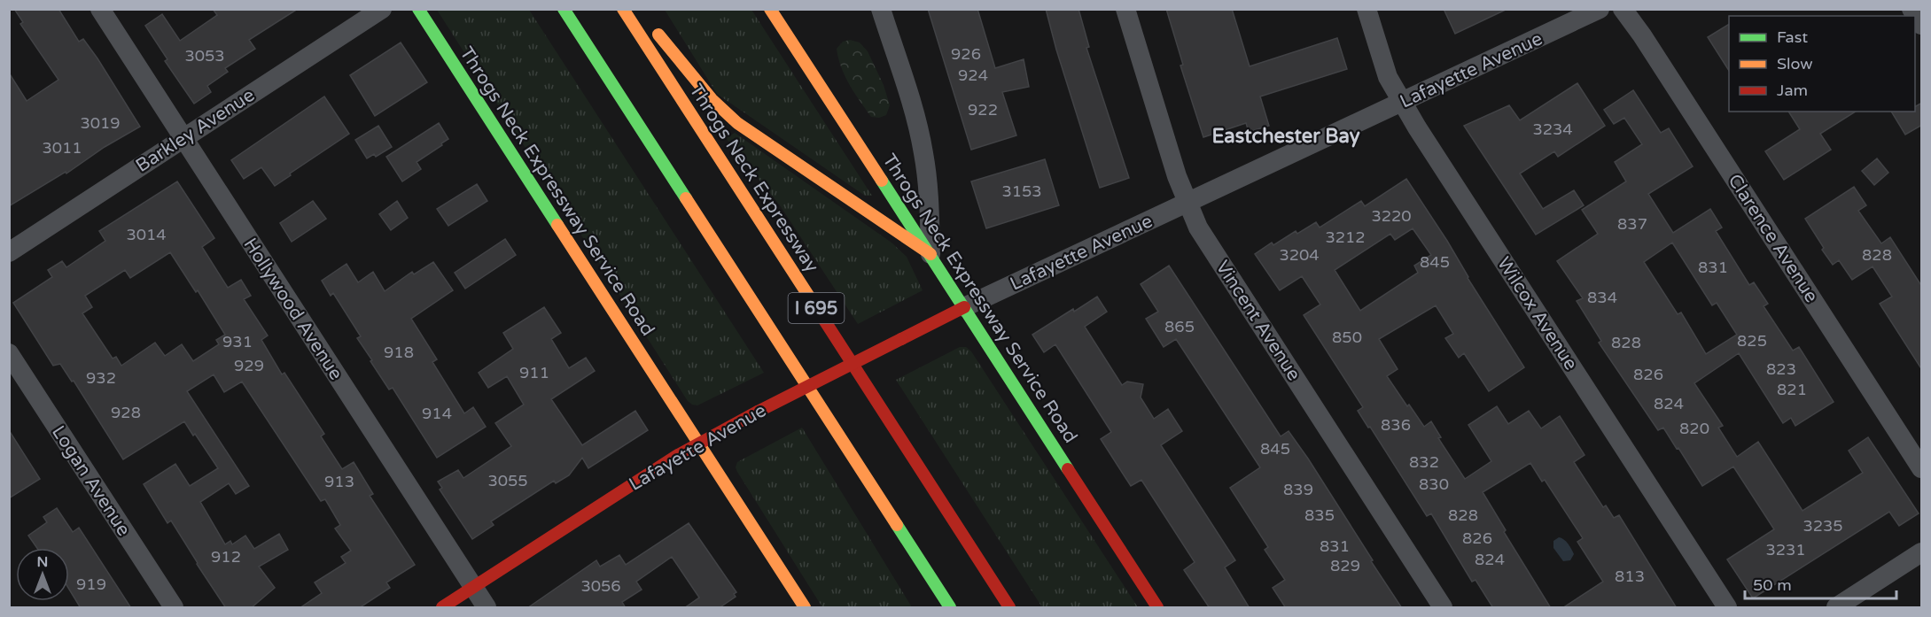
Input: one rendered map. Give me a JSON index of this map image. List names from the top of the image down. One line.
{"streets":{"main road":["Lafayette Avenue","Throgs Neck Expressway","Throgs Neck Expressway Service Road","I 695"],"street":["Barkley Avenue","Clarence Avenue","Hollywood Avenue","Wilcox Avenue","Vincent Avenue","Logan Avenue"]},"crossings":[["Lafayette Avenue","Throgs Neck Expressway Service Road"],["Lafayette Avenue","Hollywood Avenue"],["Lafayette Avenue","Wilcox Avenue"],["Lafayette Avenue","Vincent Avenue"],["Barkley Avenue","Hollywood Avenue"]],"districts":["Eastchester Bay"],"house_numbers":["926","3053","924","922","3019","3234","3011","3153","3220","837","3014","3212","3204","828","845","831","834","865","850","825","931","828","918","929","823","911","826","932","821","824","928","914","836","820","845","832","3055","913","830","839","835","828","3235","826","831","3231","912","824","829","813","919","3056"],"legend":["Fast","Slow","Jam"],"scale_bar":"50 m","north":"top"}
